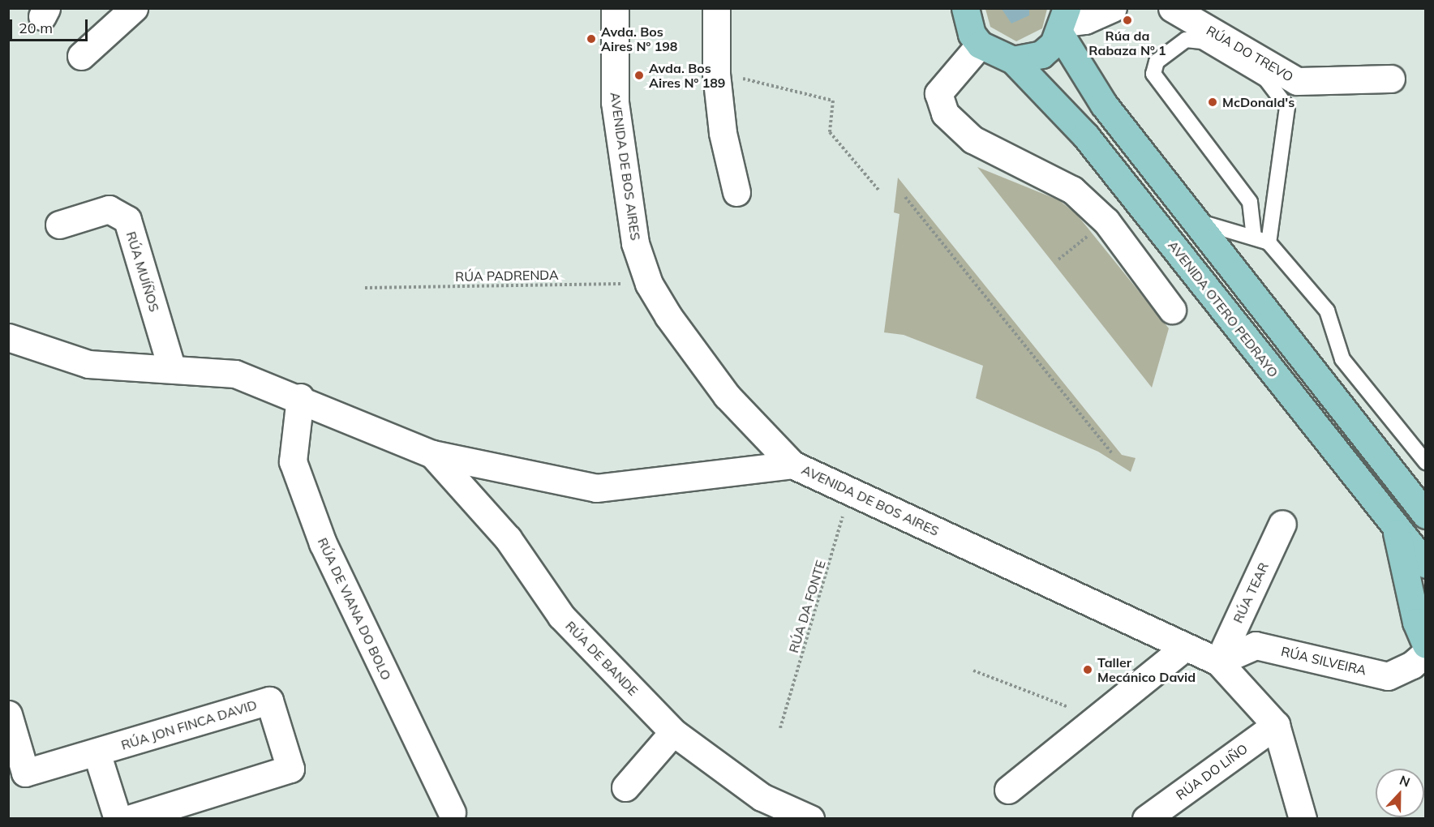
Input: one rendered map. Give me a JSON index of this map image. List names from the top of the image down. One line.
{"streets":{"main road":["AVENIDA OTERO PEDRAYO"],"street":["RÚA DO TREVO","AVENIDA DE BOS AIRES","RÚA MUÍÑOS","RÚA TEAR","RÚA DE VIANA DO BOLO","RÚA DE BANDE","RÚA SILVEIRA","RÚA JON FINCA DAVID","RÚA DO LIÑO"],"path":["RÚA PADRENDA","RÚA DA FONTE"]},"crossings":[["AVENIDA DE BOS AIRES","RÚA PADRENDA"],["AVENIDA DE BOS AIRES","RÚA TEAR"],["AVENIDA DE BOS AIRES","RÚA DA FONTE"],["AVENIDA DE BOS AIRES","RÚA SILVEIRA"],["AVENIDA DE BOS AIRES","RÚA DO LIÑO"],["RÚA TEAR","RÚA SILVEIRA"]],"places":["Rúa da Rabaza Nº 1","Avda. Bos Aires Nº 198","Avda. Bos Aires Nº 189","McDonald's","Taller Mecánico David"],"scale_bar":"20 m","north":"top"}
